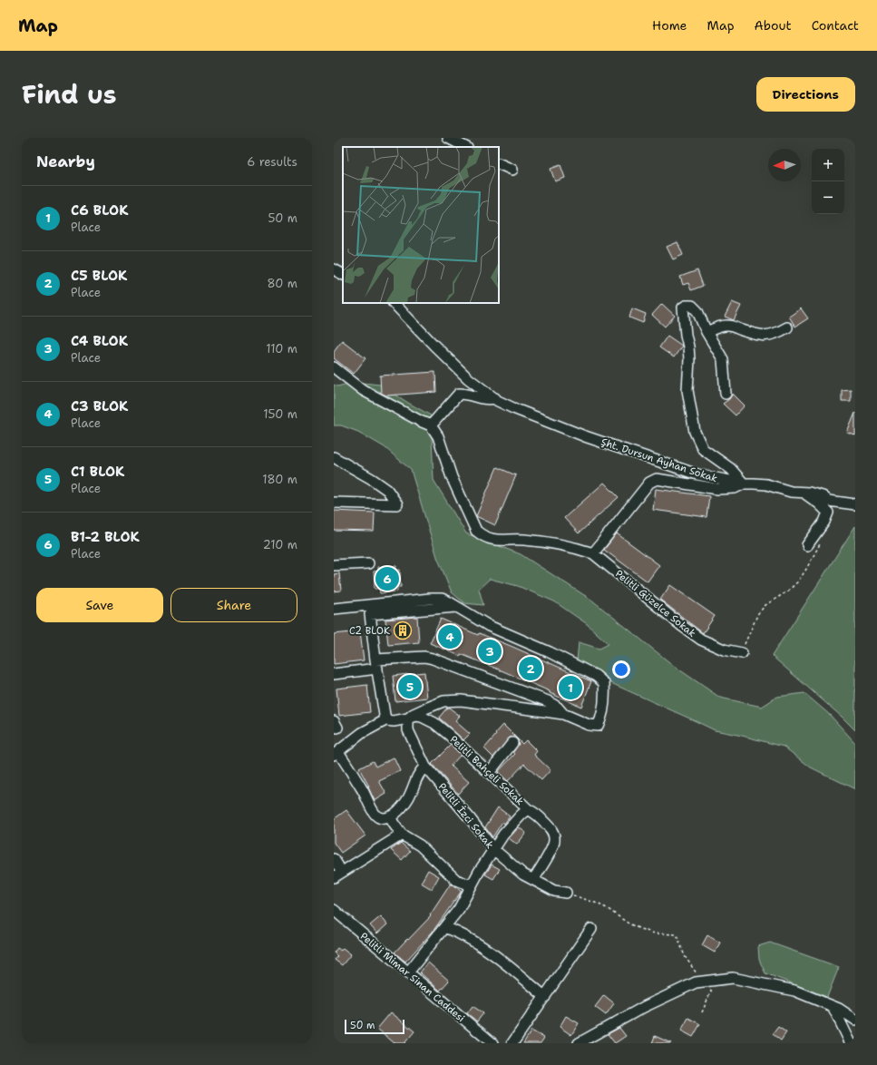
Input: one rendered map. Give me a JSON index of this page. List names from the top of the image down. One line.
{"streets":{"street":["Şht. Dursun Ayhan Sokak","Pelitli Güzelce Sokak","Pelitli Bahçeli Sokak","Pelitli İzci Sokak","Pelitli Mimar Sinan Caddesi"]},"crossings":[["Şht. Dursun Ayhan Sokak","Pelitli Güzelce Sokak"],["Pelitli Bahçeli Sokak","Pelitli İzci Sokak"],["Pelitli Bahçeli Sokak","Pelitli Mimar Sinan Caddesi"]],"places":{"building":["C2 BLOK"]},"scale_bar":"50 m","north":"left","page":{"header":"Map","nav":["Home","Map","About","Contact"],"title":"Find us","buttons":["Directions",["Save","Share"]],"heading":["Nearby","6 results"],"map_buttons":["+","−"],"list":[{"mark":"1","name":"C6 BLOK","note":"Place","value":"50 m"},{"mark":"2","name":"C5 BLOK","note":"Place","value":"80 m"},{"mark":"3","name":"C4 BLOK","note":"Place","value":"110 m"},{"mark":"4","name":"C3 BLOK","note":"Place","value":"150 m"},{"mark":"5","name":"C1 BLOK","note":"Place","value":"180 m"},{"mark":"6","name":"B1-2 BLOK","note":"Place","value":"210 m"}],"pins":["6","4","3","2","5","1"],"scale":"50 m"}}
